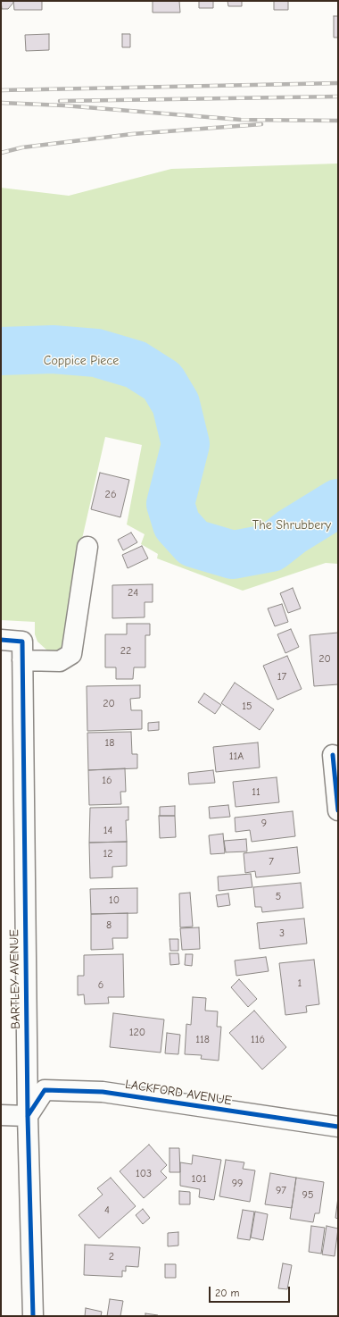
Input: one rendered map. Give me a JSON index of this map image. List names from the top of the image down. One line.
{"streets":{"street":["BARTLEY AVENUE","LACKFORD AVENUE"]},"crossings":[["BARTLEY AVENUE","LACKFORD AVENUE"]],"parks":["Coppice Piece","The Shrubbery"],"house_numbers":["26","24","22","20","17","20","15","18","11A","16","11","9","14","12","7","5","10","8","3","1","6","120","118","116","103","101","99","97","95","4","2"],"scale_bar":"20 m"}
